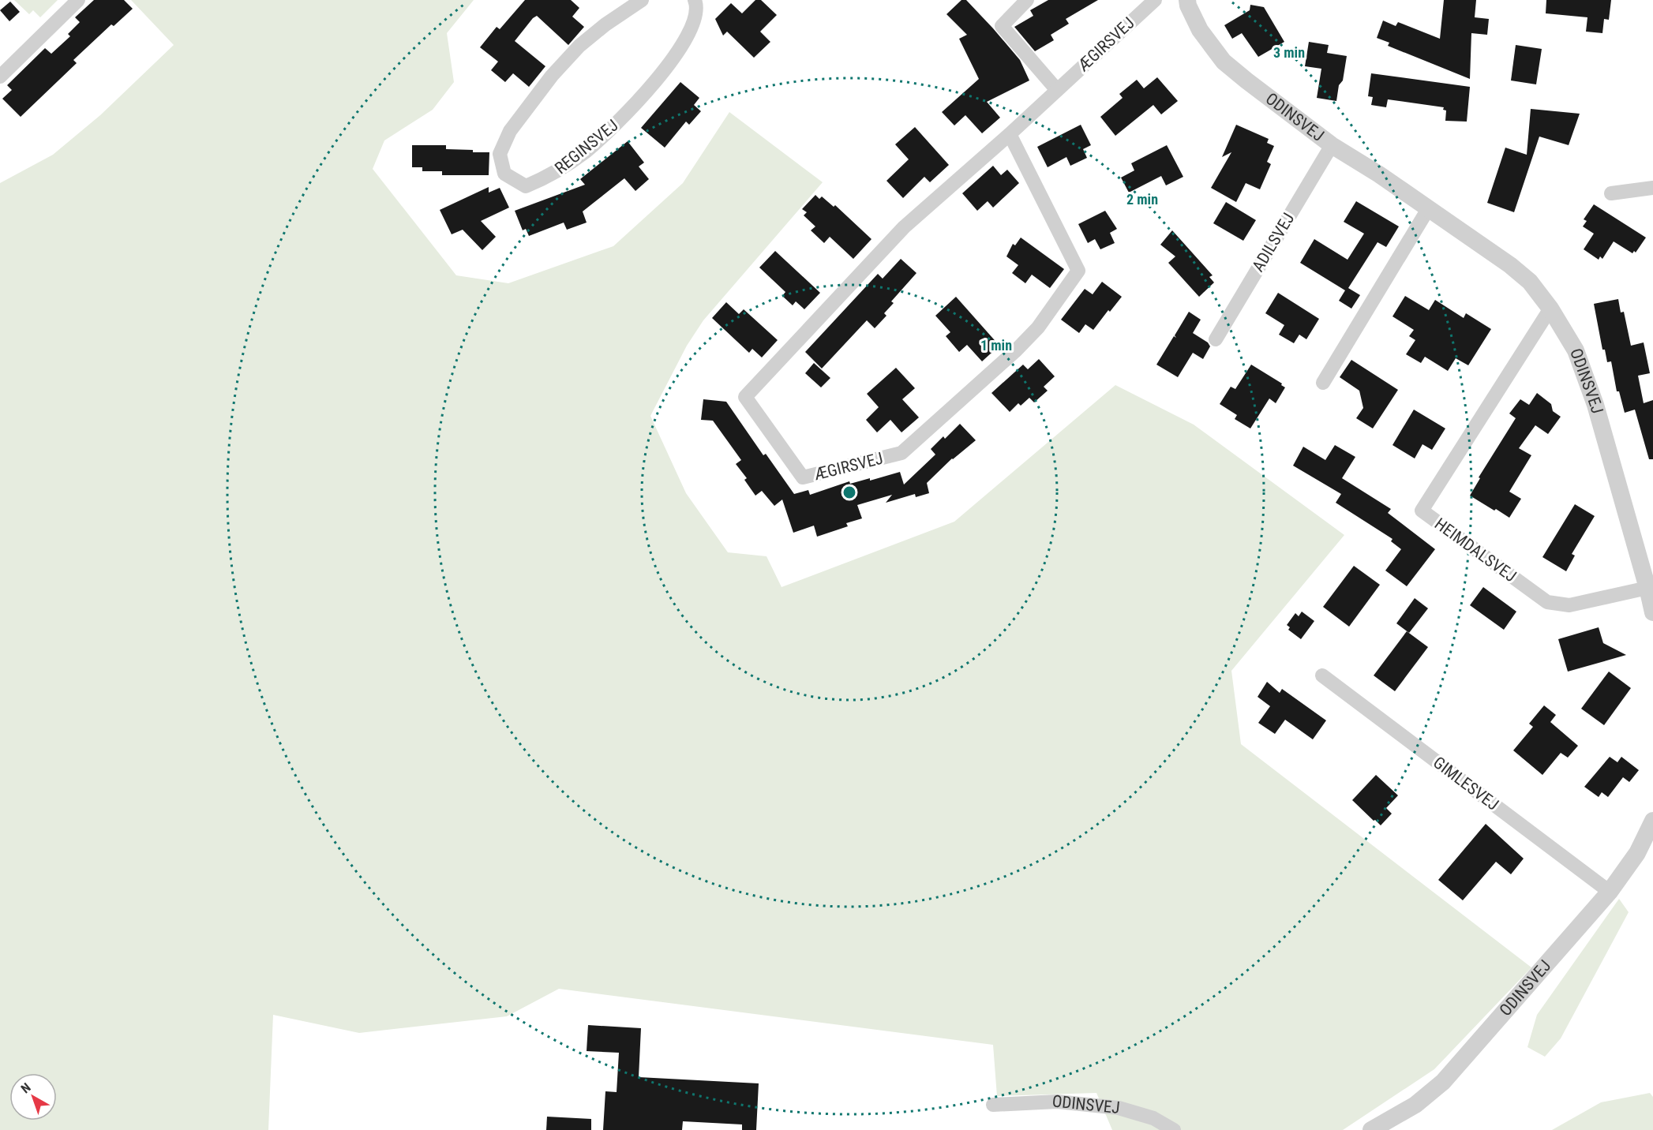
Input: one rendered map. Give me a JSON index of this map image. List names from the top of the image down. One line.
{"streets":{"street":["ÆGIRSVEJ","ODINSVEJ","REGINSVEJ","ADILSVEJ","HEIMDALSVEJ","GIMLESVEJ"]},"crossings":[["ODINSVEJ","ADILSVEJ"],["ODINSVEJ","HEIMDALSVEJ"],["ODINSVEJ","GIMLESVEJ"]],"north":"top left","rings":["3 min","2 min","1 min"]}
